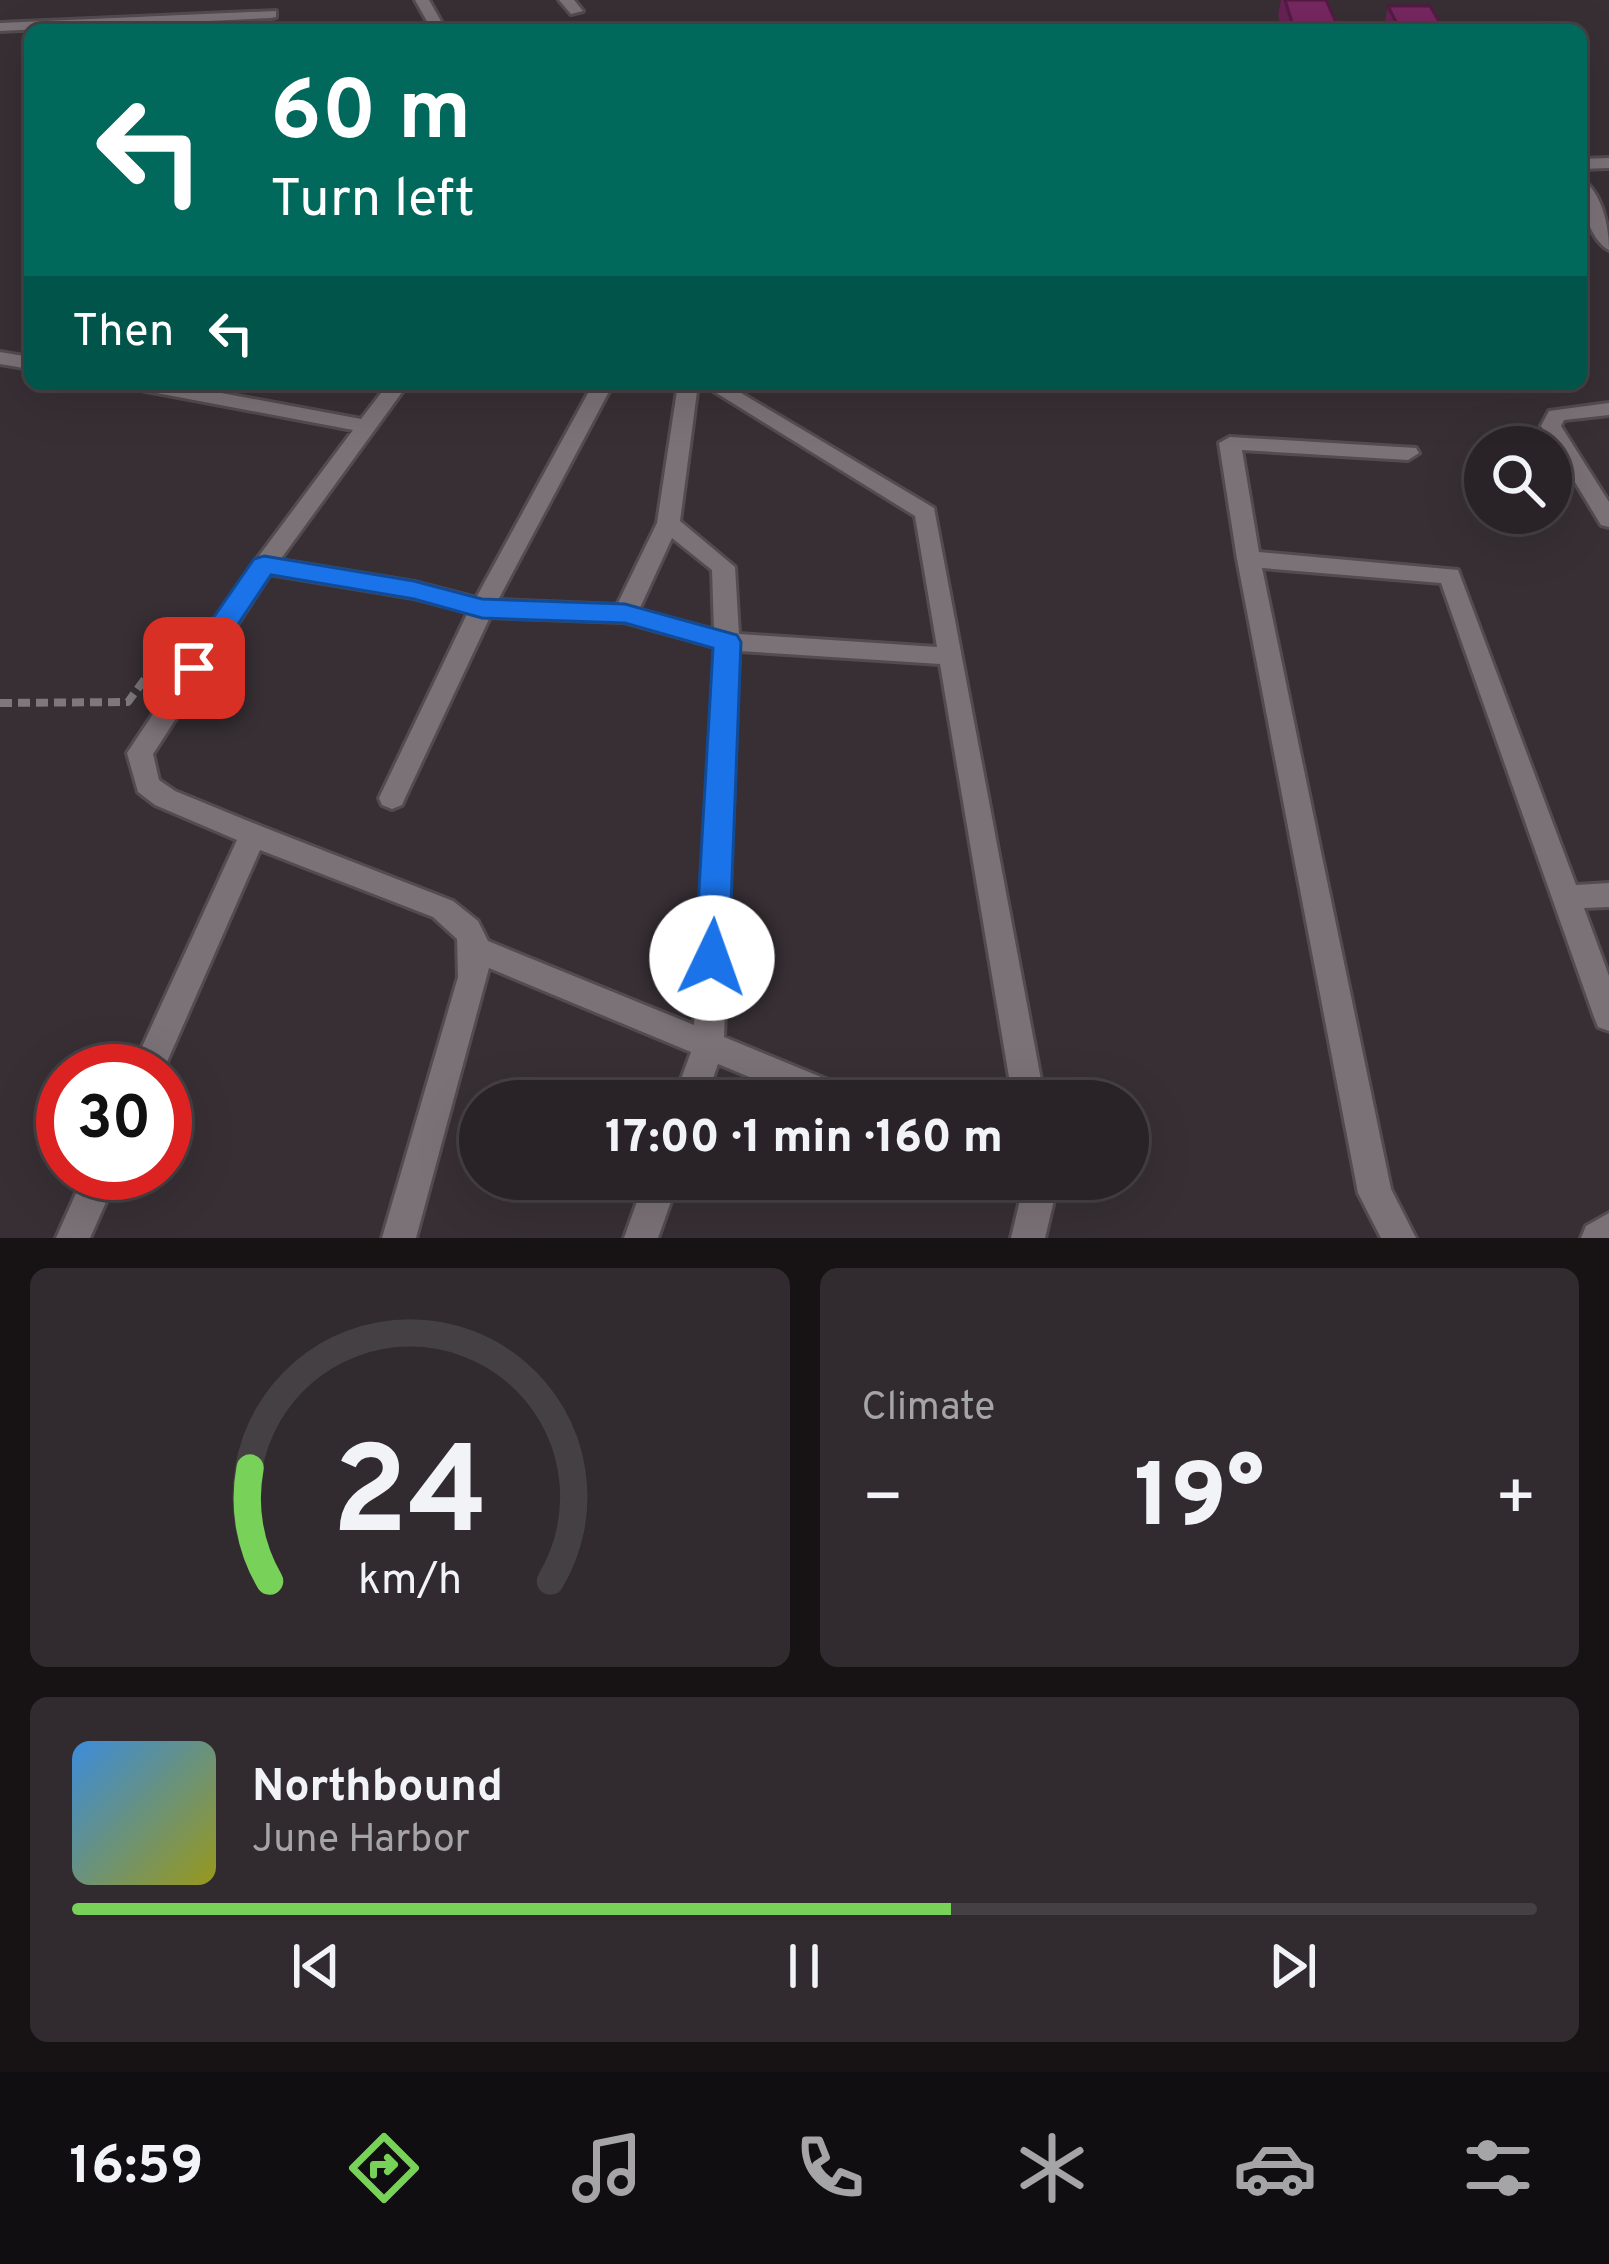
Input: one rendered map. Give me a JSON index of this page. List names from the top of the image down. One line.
{"page":{"turn":["60 m","Turn left"],"then":"Then","limit":"30","trip":"17:00 · 1 min · 160 m","tile":"Climate","heat":["−","19°","+"],"song":["Northbound","June Harbor"],"tabs":"16:59","gauge":["24","km/h"]}}
